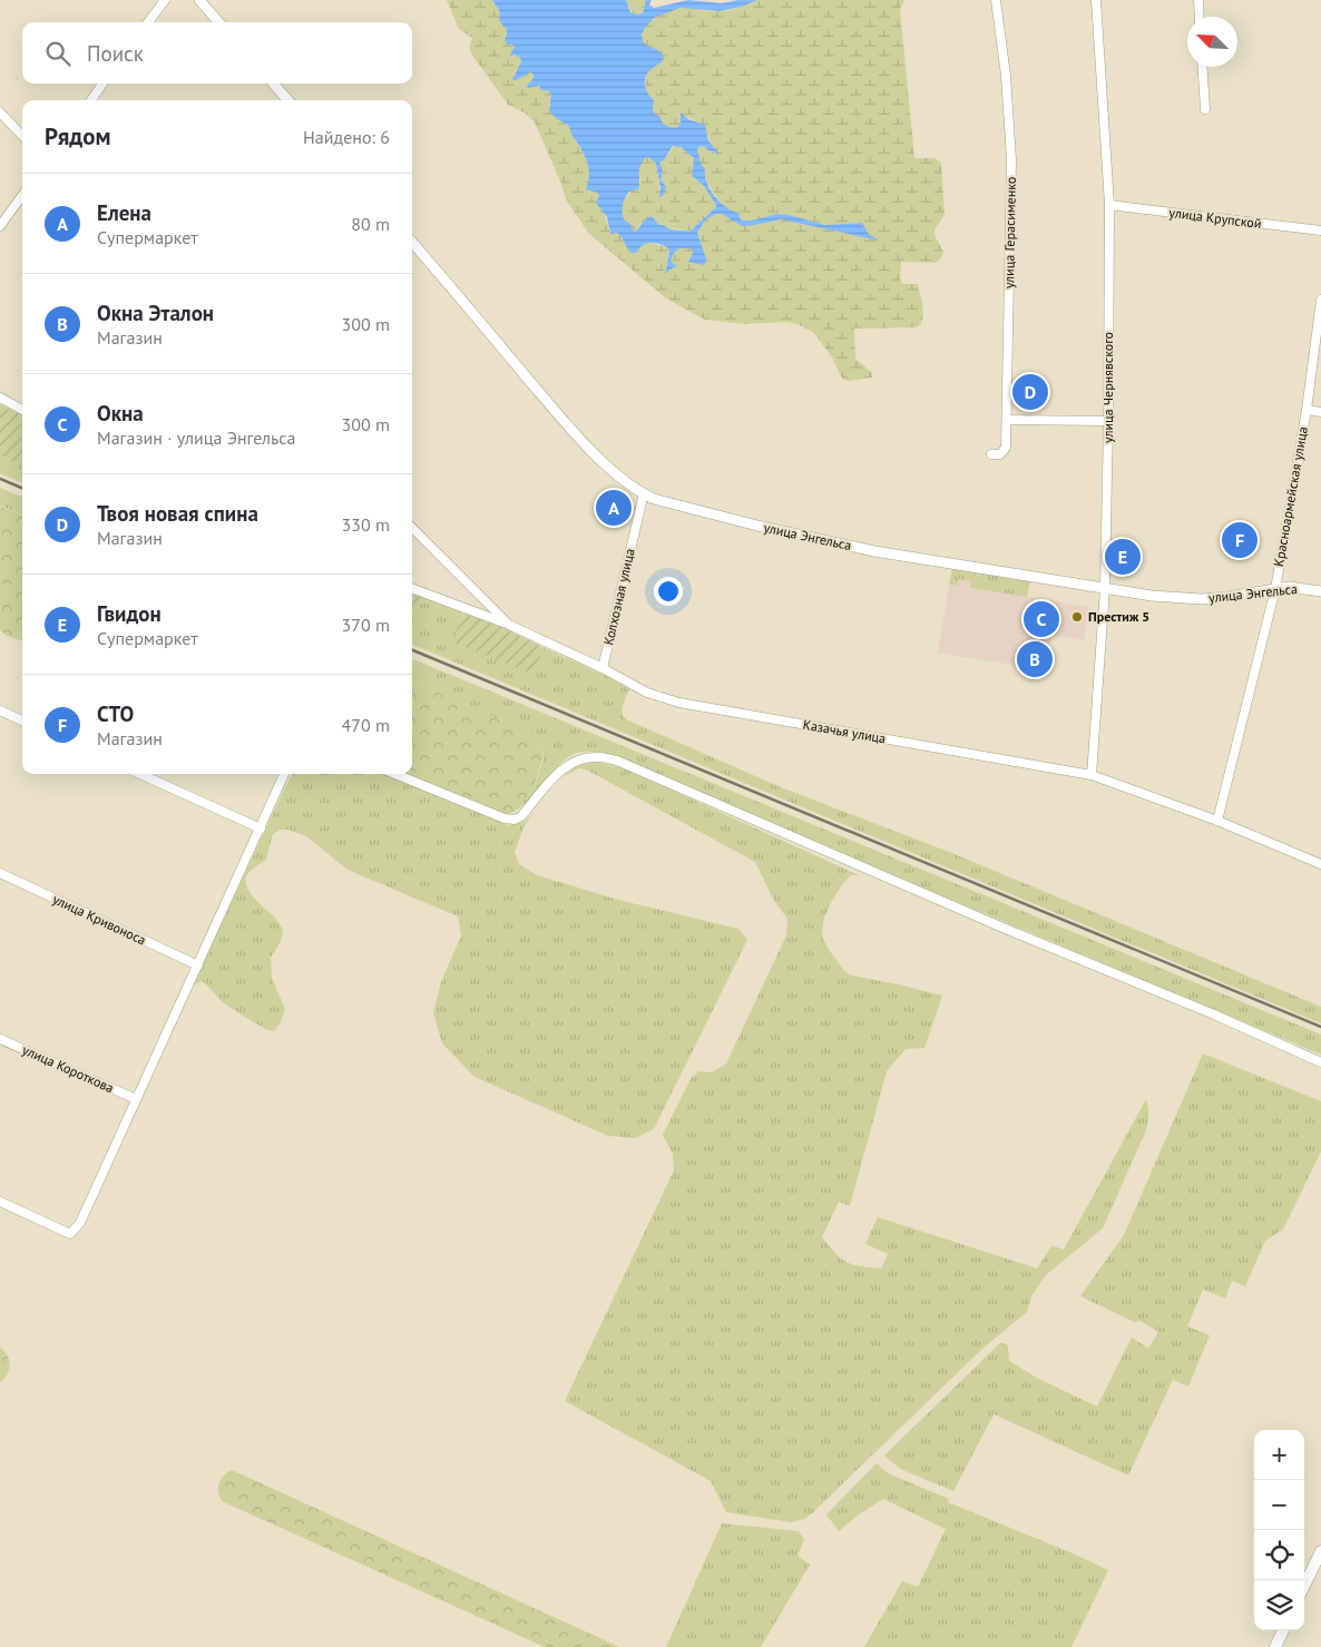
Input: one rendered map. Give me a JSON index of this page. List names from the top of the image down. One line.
{"streets":{"street":["улица Крупской","улица Герасименко","улица Чернявского","Красноармейская улица","улица Энгельса","Колхозная улица","Казачья улица","улица Кривоноса","улица Короткова"]},"crossings":[["улица Крупской","улица Чернявского"],["улица Чернявского","улица Энгельса"],["улица Чернявского","Казачья улица"],["Красноармейская улица","улица Энгельса"],["Красноармейская улица","Казачья улица"],["улица Энгельса","Колхозная улица"],["Колхозная улица","Казачья улица"]],"places":["Престиж 5"],"north":"top left","page":{"search":"Поиск","heading":["Рядом","Найдено: 6"],"list":[{"mark":"A","name":"Елена","note":"Супермаркет","value":"80 m"},{"mark":"B","name":"Окна Эталон","note":"Магазин","value":"300 m"},{"mark":"C","name":"Окна","note":"Магазин · улица Энгельса","value":"300 m"},{"mark":"D","name":"Твоя новая спина","note":"Магазин","value":"330 m"},{"mark":"E","name":"Гвидон","note":"Супермаркет","value":"370 m"},{"mark":"F","name":"СТО","note":"Магазин","value":"470 m"}],"pins":["D","A","F","E","C","B"],"map_buttons":["+","−"]}}
